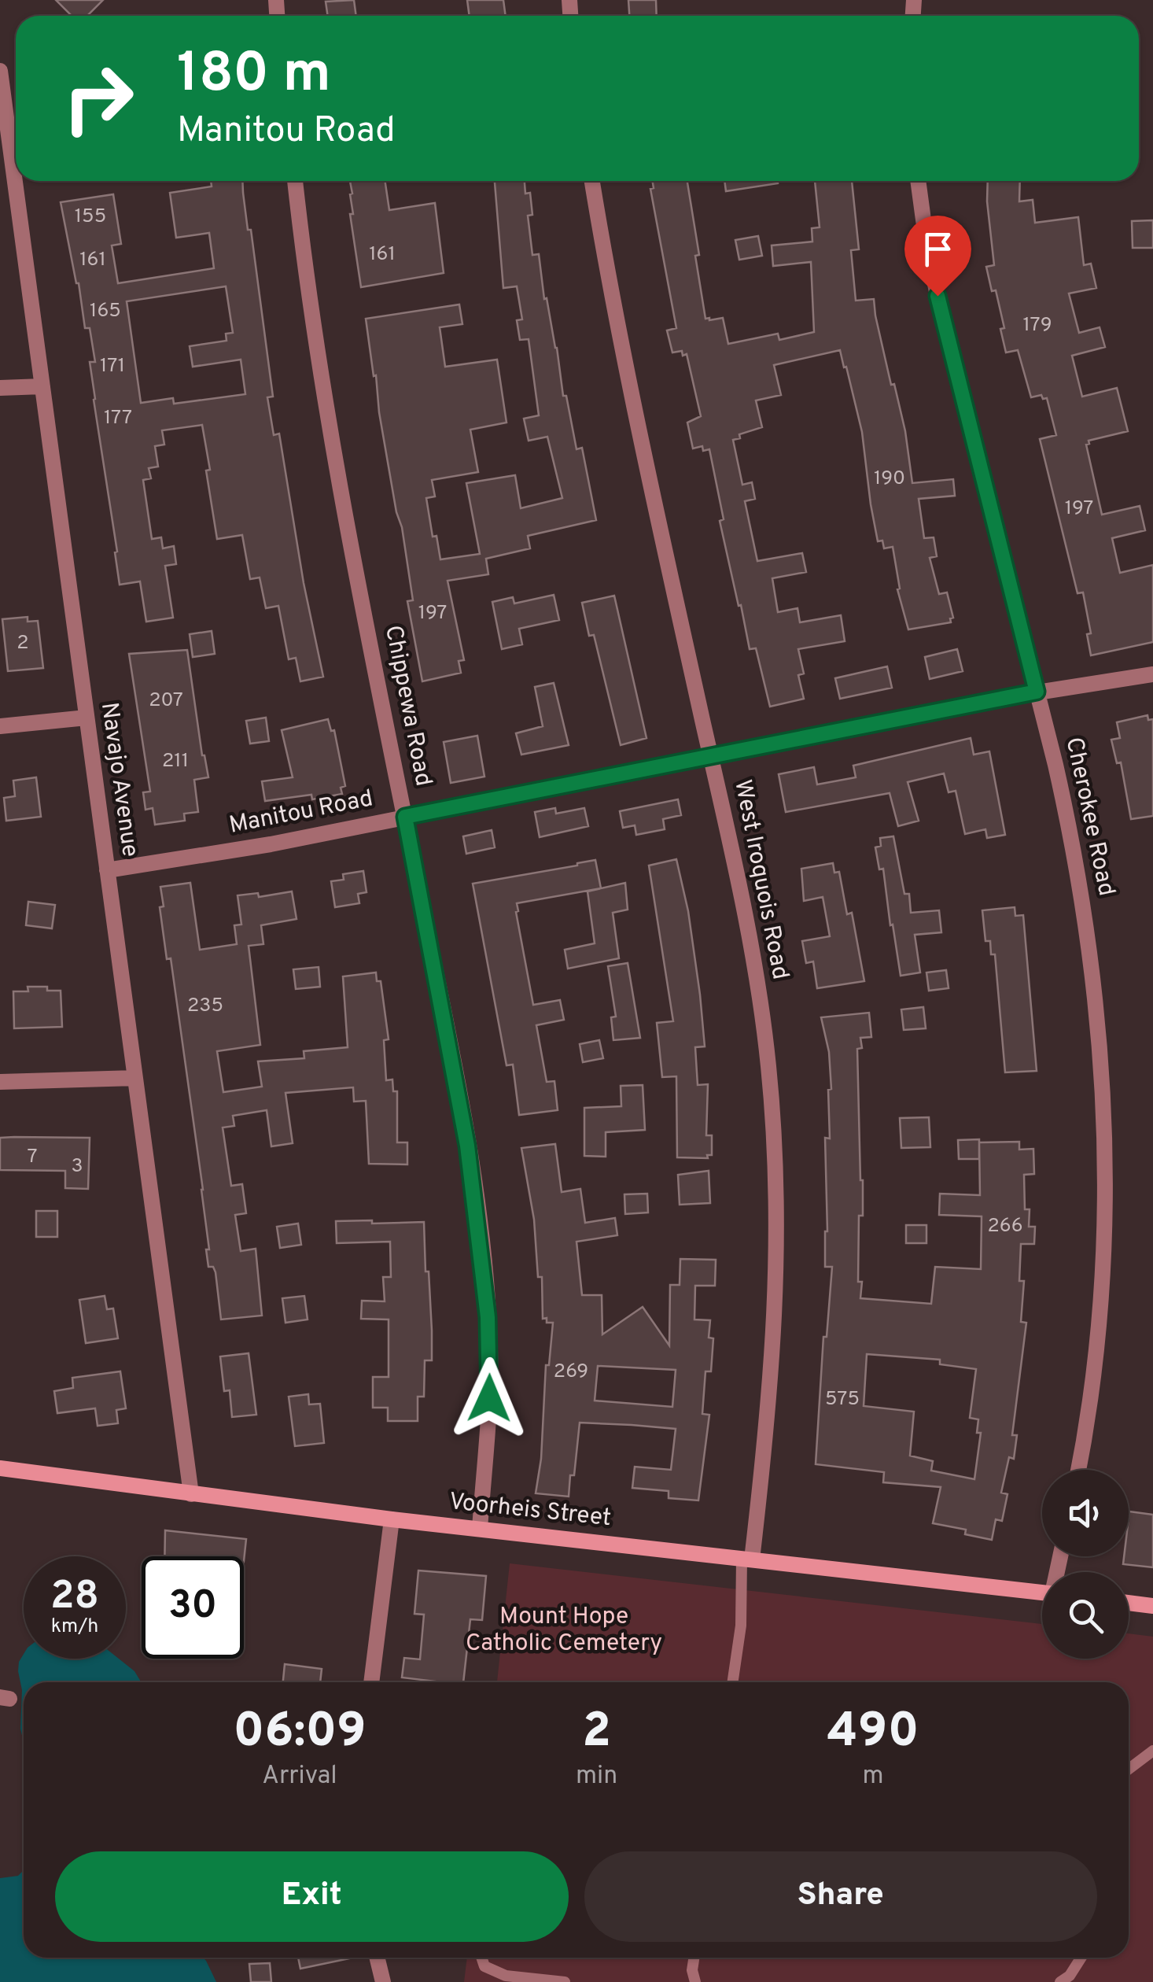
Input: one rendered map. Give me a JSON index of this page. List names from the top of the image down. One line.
{"streets":{"street":["Chippewa Road","Navajo Avenue","Manitou Road","Cherokee Road","West Iroquois Road","Voorheis Street"]},"crossings":[["Chippewa Road","Manitou Road"],["Chippewa Road","Voorheis Street"],["Navajo Avenue","Manitou Road"],["Navajo Avenue","Voorheis Street"],["Manitou Road","Cherokee Road"],["Manitou Road","West Iroquois Road"],["West Iroquois Road","Voorheis Street"]],"parks":["Mount Hope Catholic Cemetery"],"house_numbers":["155","161","161","165","179","171","177","190","197","197","2","207","211","235","7","3","266","269","575"],"page":{"turn":["180 m","Manitou Road"],"speed":"28 km/h","limit":"30","eta":["06:09","Arrival","2","min","490","m"],"buttons":["Exit","Share"]}}
